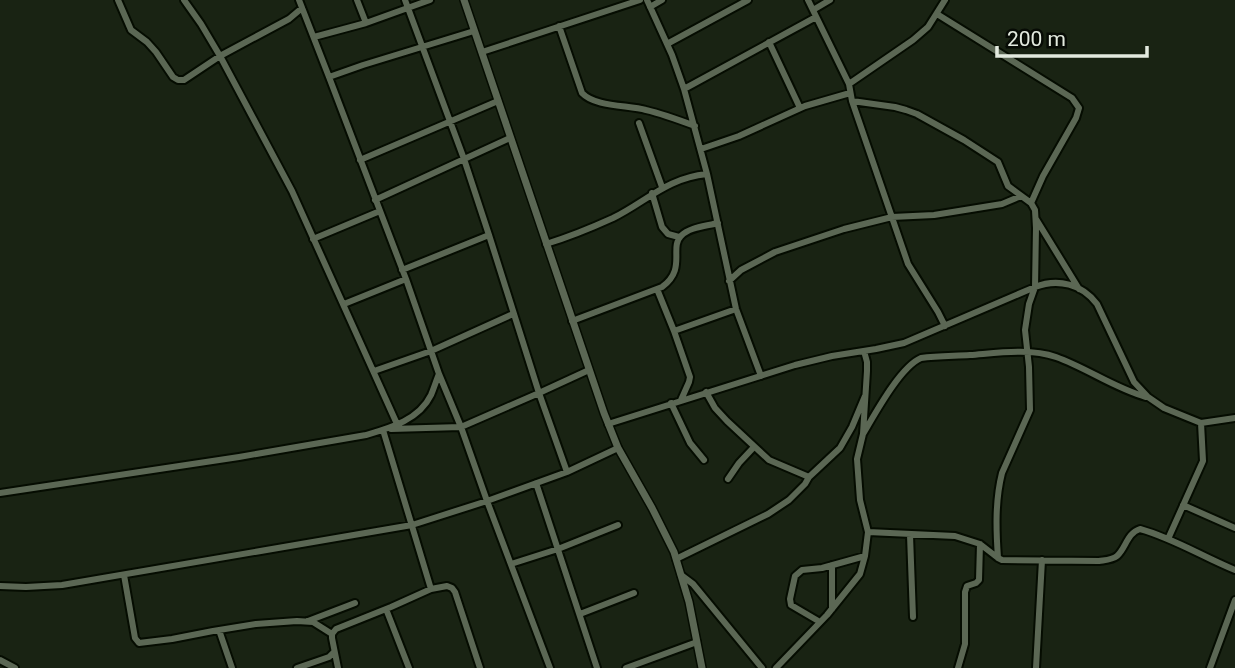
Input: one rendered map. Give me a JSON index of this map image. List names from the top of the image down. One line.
{"scale_bar":"200 m"}
